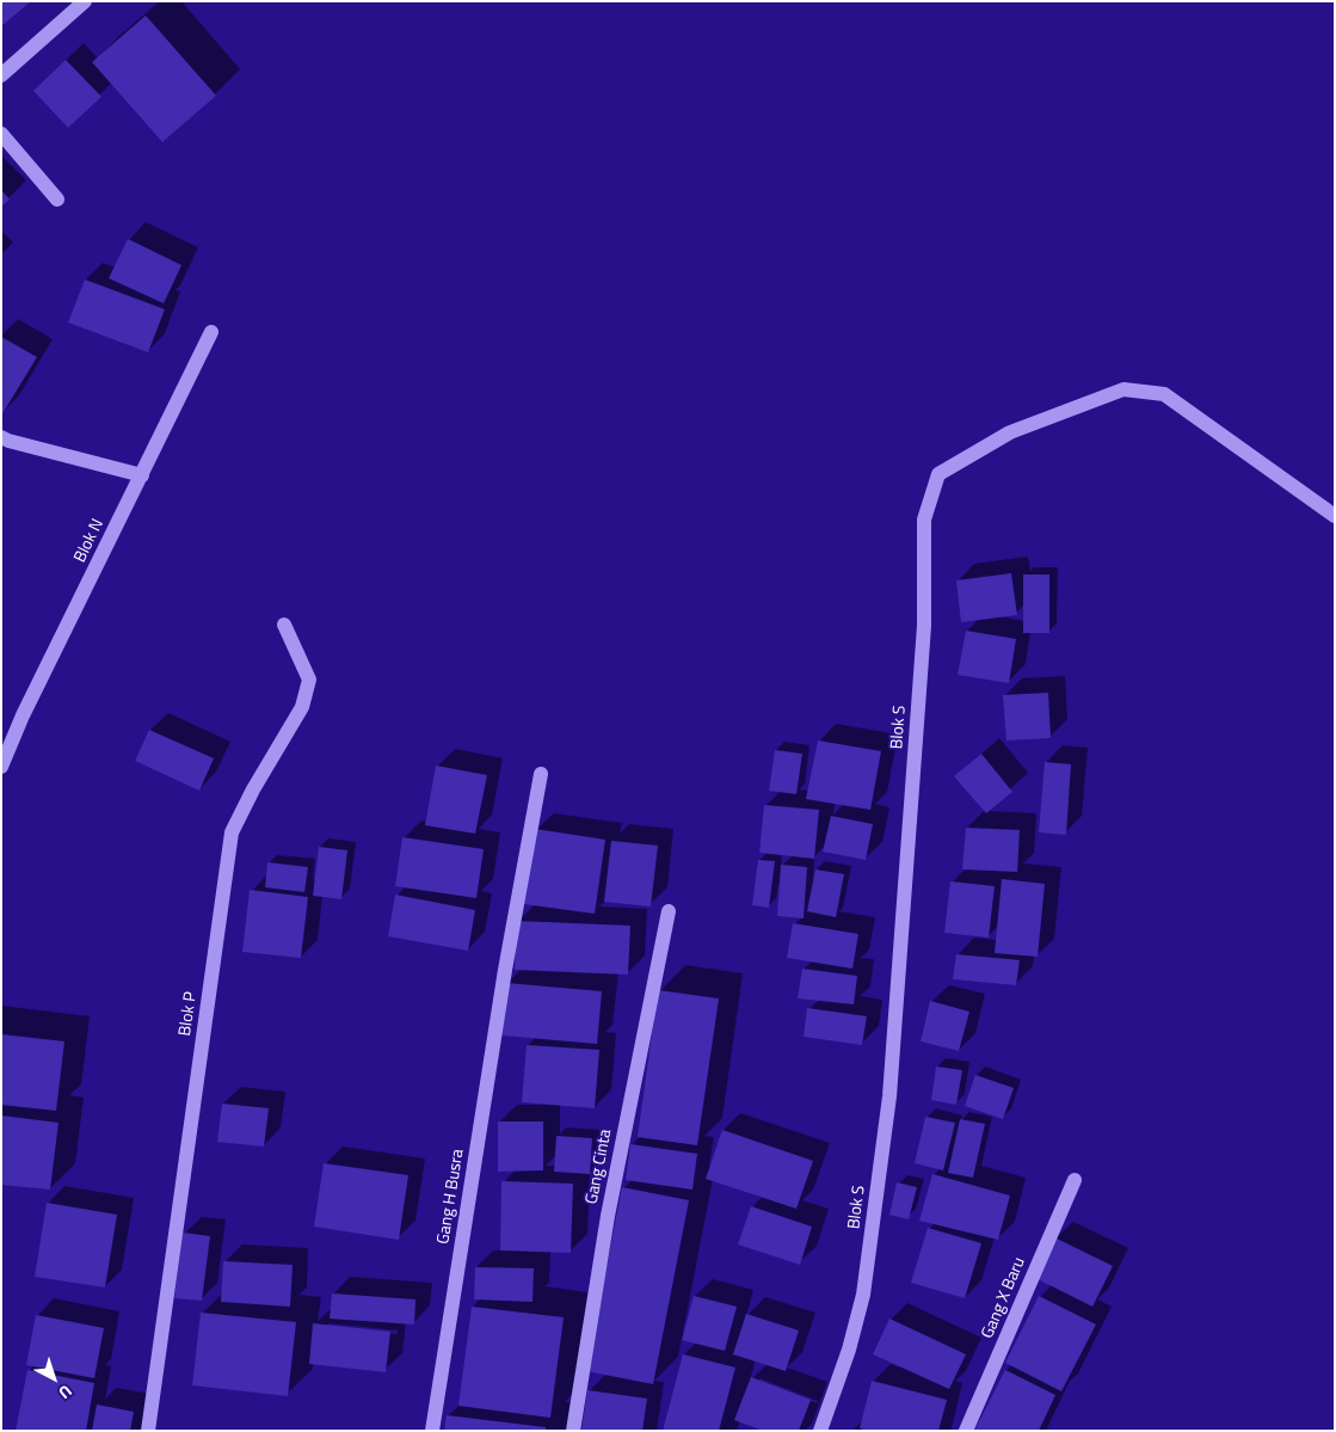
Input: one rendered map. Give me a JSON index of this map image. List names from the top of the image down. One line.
{"streets":{"street":["Blok N","Blok S","Blok P","Gang Cinta","Gang H Busra","Gang X Baru"]},"north":"bottom right"}
